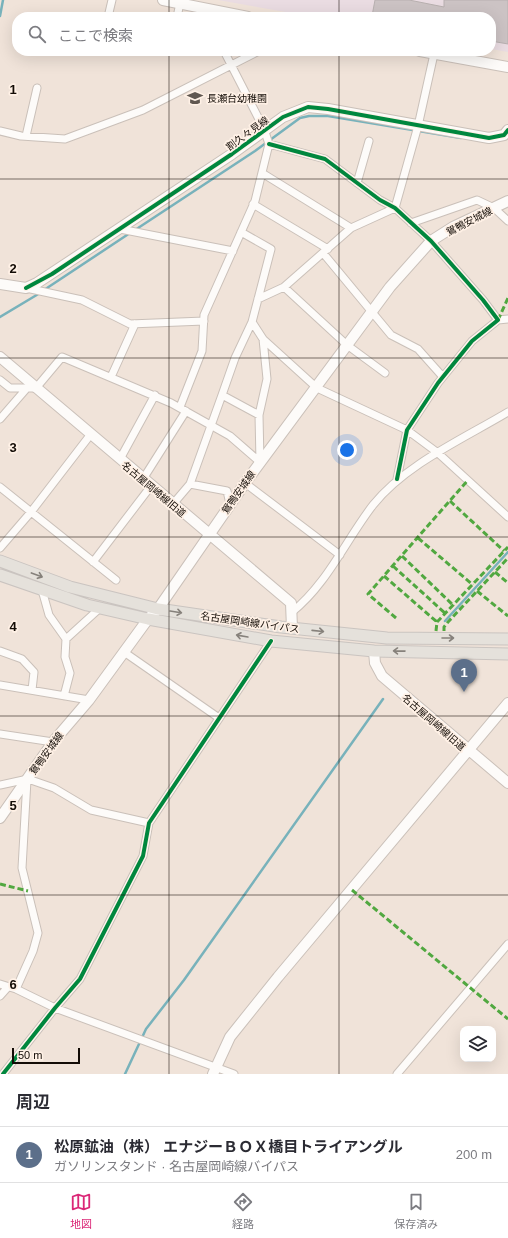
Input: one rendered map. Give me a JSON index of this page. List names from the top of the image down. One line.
{"streets":{"main road":["名古屋岡崎線バイパス"],"street":["割久々見線","鴛鴨安城線","名古屋岡崎線旧道"]},"crossings":[["鴛鴨安城線","名古屋岡崎線旧道"],["鴛鴨安城線","名古屋岡崎線バイパス"],["名古屋岡崎線旧道","名古屋岡崎線バイパス"]],"places":{"school or university":["長瀬台幼稚園"]},"scale_bar":"50 m","page":{"search":"ここで検索","pins":"1","scale":"50 m","heading":"周辺","list":[{"mark":"1","name":"松原鉱油（株） エナジーＢＯＸ橋目トライアングル","note":"ガソリンスタンド · 名古屋岡崎線バイパス","value":"200 m"}],"nav":["地図","経路","保存済み"]},"grid":{"rows":["1","2","3","4","5","6"]}}
